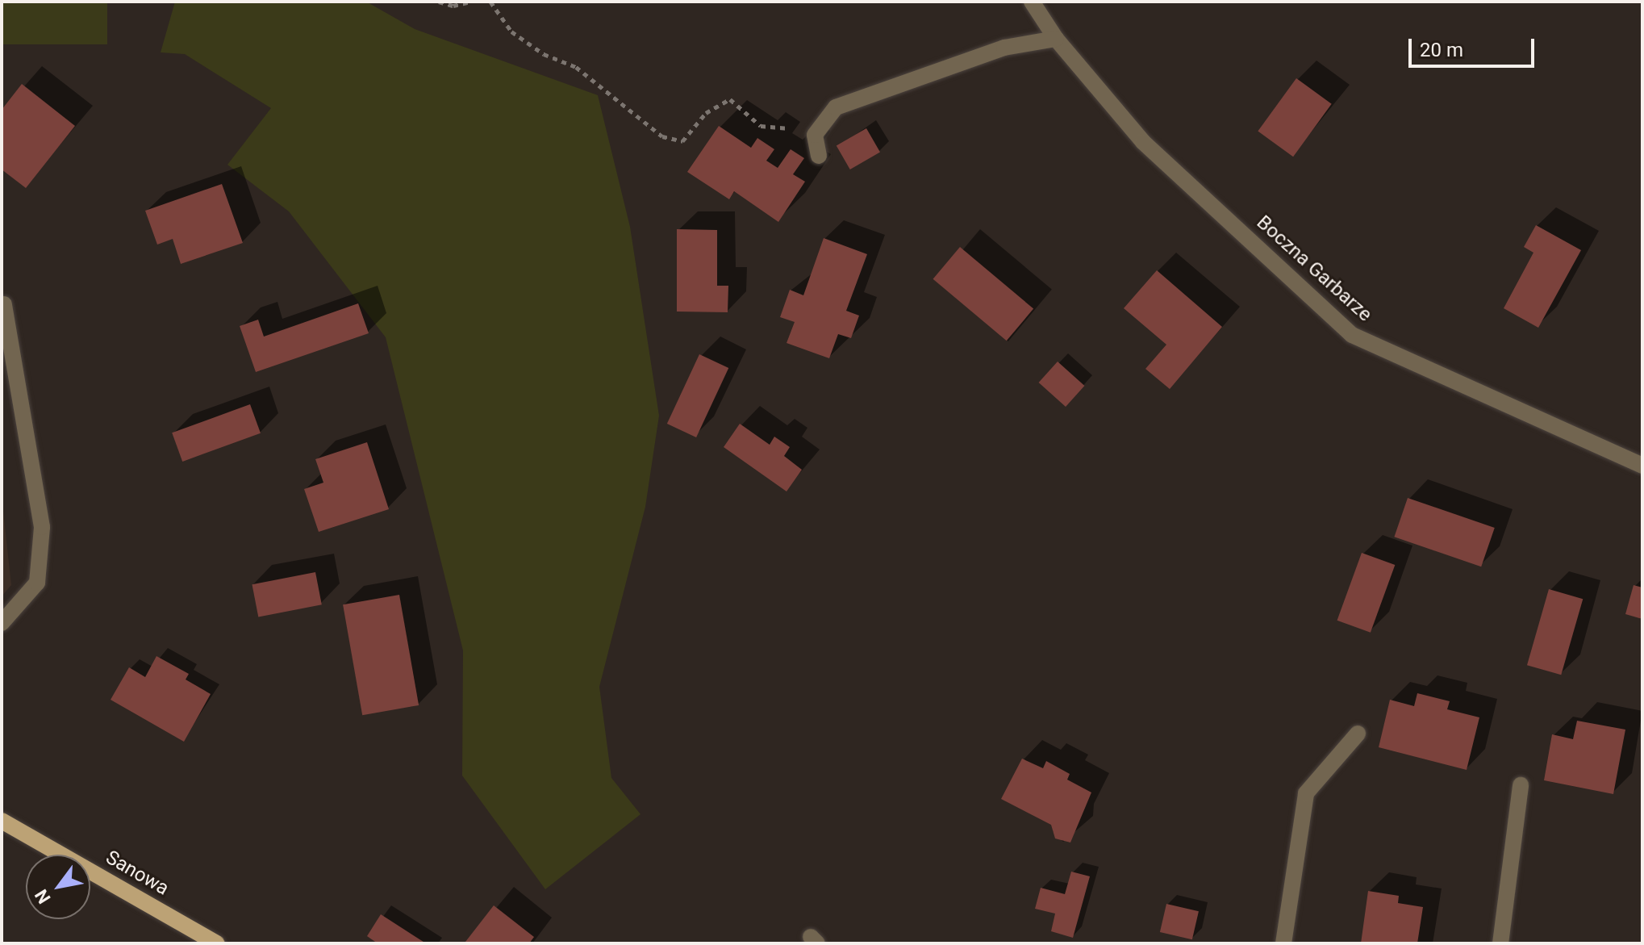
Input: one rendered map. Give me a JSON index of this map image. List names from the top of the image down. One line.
{"streets":{"main road":["Sanowa"],"street":["Boczna Garbarze"]},"scale_bar":"20 m","north":"bottom left"}
